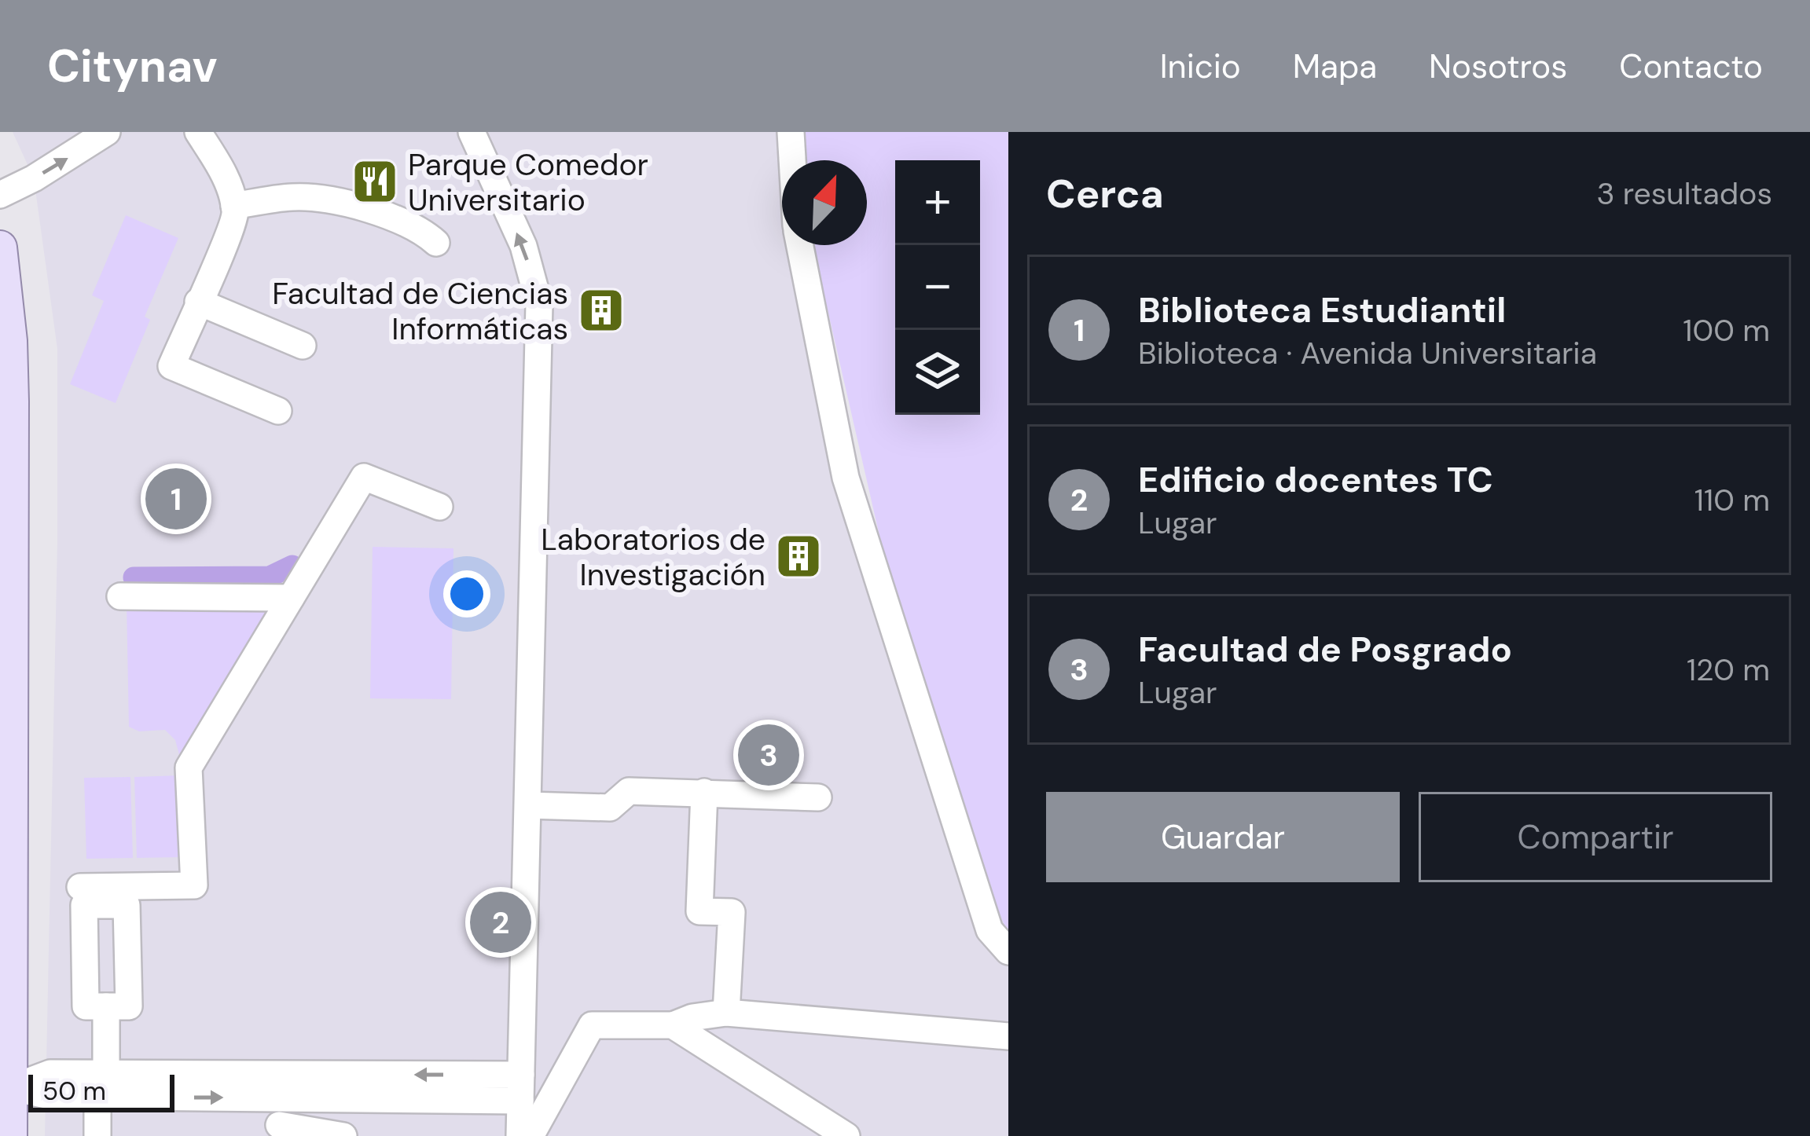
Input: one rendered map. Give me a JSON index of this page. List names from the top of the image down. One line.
{"places":{"restaurant":["Parque Comedor Universitario"],"building":["Facultad de Ciencias Informáticas","Laboratorios de Investigación"]},"scale_bar":"50 m","north":"top right","page":{"header":"Citynav","nav":["Inicio","Mapa","Nosotros","Contacto"],"heading":["Cerca","3 resultados"],"map_buttons":["+","−"],"list":[{"mark":"1","name":"Biblioteca Estudiantil","note":"Biblioteca · Avenida Universitaria","value":"100 m"},{"mark":"2","name":"Edificio docentes TC","note":"Lugar","value":"110 m"},{"mark":"3","name":"Facultad de Posgrado","note":"Lugar","value":"120 m"}],"pins":["1","3","2"],"buttons":["Guardar","Compartir"],"scale":"50 m"}}
